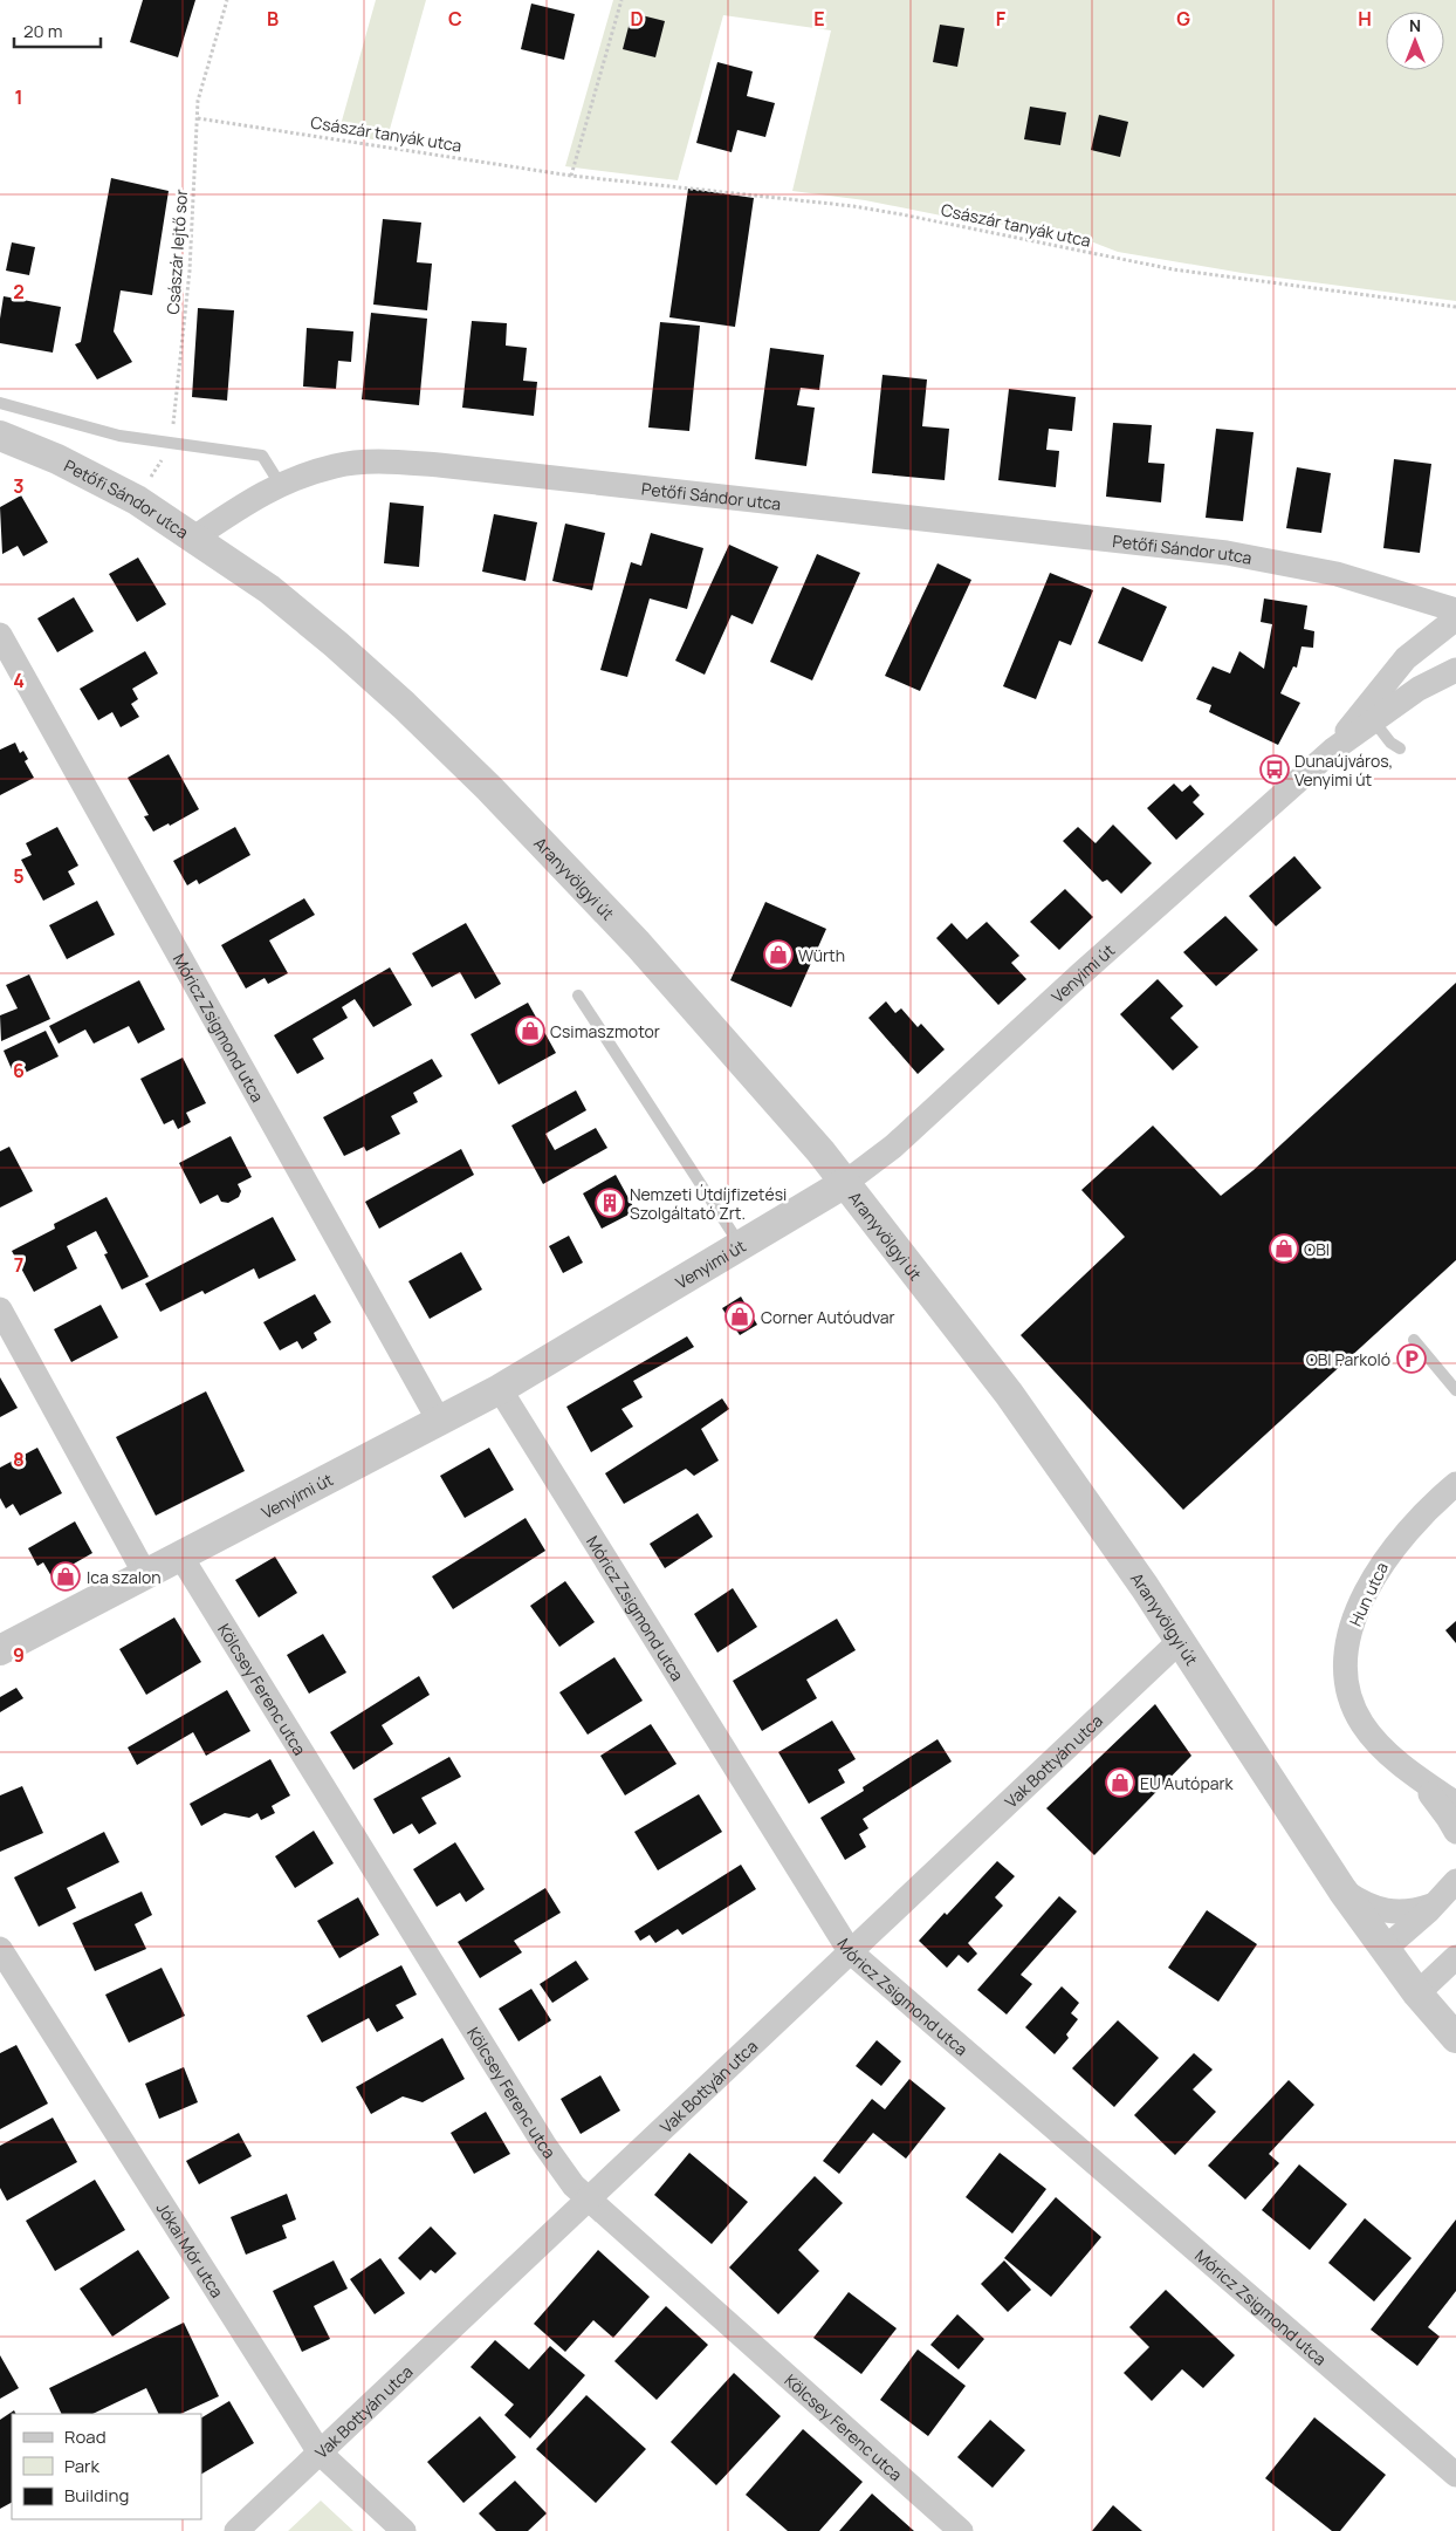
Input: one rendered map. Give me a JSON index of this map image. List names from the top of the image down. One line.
{"streets":{"street":["Petőfi Sándor utca","Aranyvölgyi út","Venyimi út","Móricz Zsigmond utca","Hun utca","Kölcsey Ferenc utca","Vak Bottyán utca","Jókai Mór utca"],"path":["Császár tanyák utca","Császár lejtő sor"]},"crossings":[["Császár tanyák utca","Császár lejtő sor"],["Császár lejtő sor","Petőfi Sándor utca"],["Petőfi Sándor utca","Aranyvölgyi út"],["Aranyvölgyi út","Venyimi út"],["Aranyvölgyi út","Vak Bottyán utca"],["Venyimi út","Móricz Zsigmond utca"],["Venyimi út","Kölcsey Ferenc utca"],["Móricz Zsigmond utca","Vak Bottyán utca"],["Kölcsey Ferenc utca","Vak Bottyán utca"],["Vak Bottyán utca","Jókai Mór utca"]],"places":{"bus stop":["Dunaújváros, Venyimi út"],"shop":["Würth","Csimaszmotor","OBI","Corner Autóudvar","Ica szalon","EU Autópark"],"building":["Nemzeti Útdíjfizetési Szolgáltató Zrt."],"parking":["OBI Parkoló"]},"legend":["Road","Park","Building"],"scale_bar":"20 m","north":"top","grid":{"columns":["B","C","D","E","F","G","H"],"rows":["1","2","3","4","5","6","7","8","9"]}}
